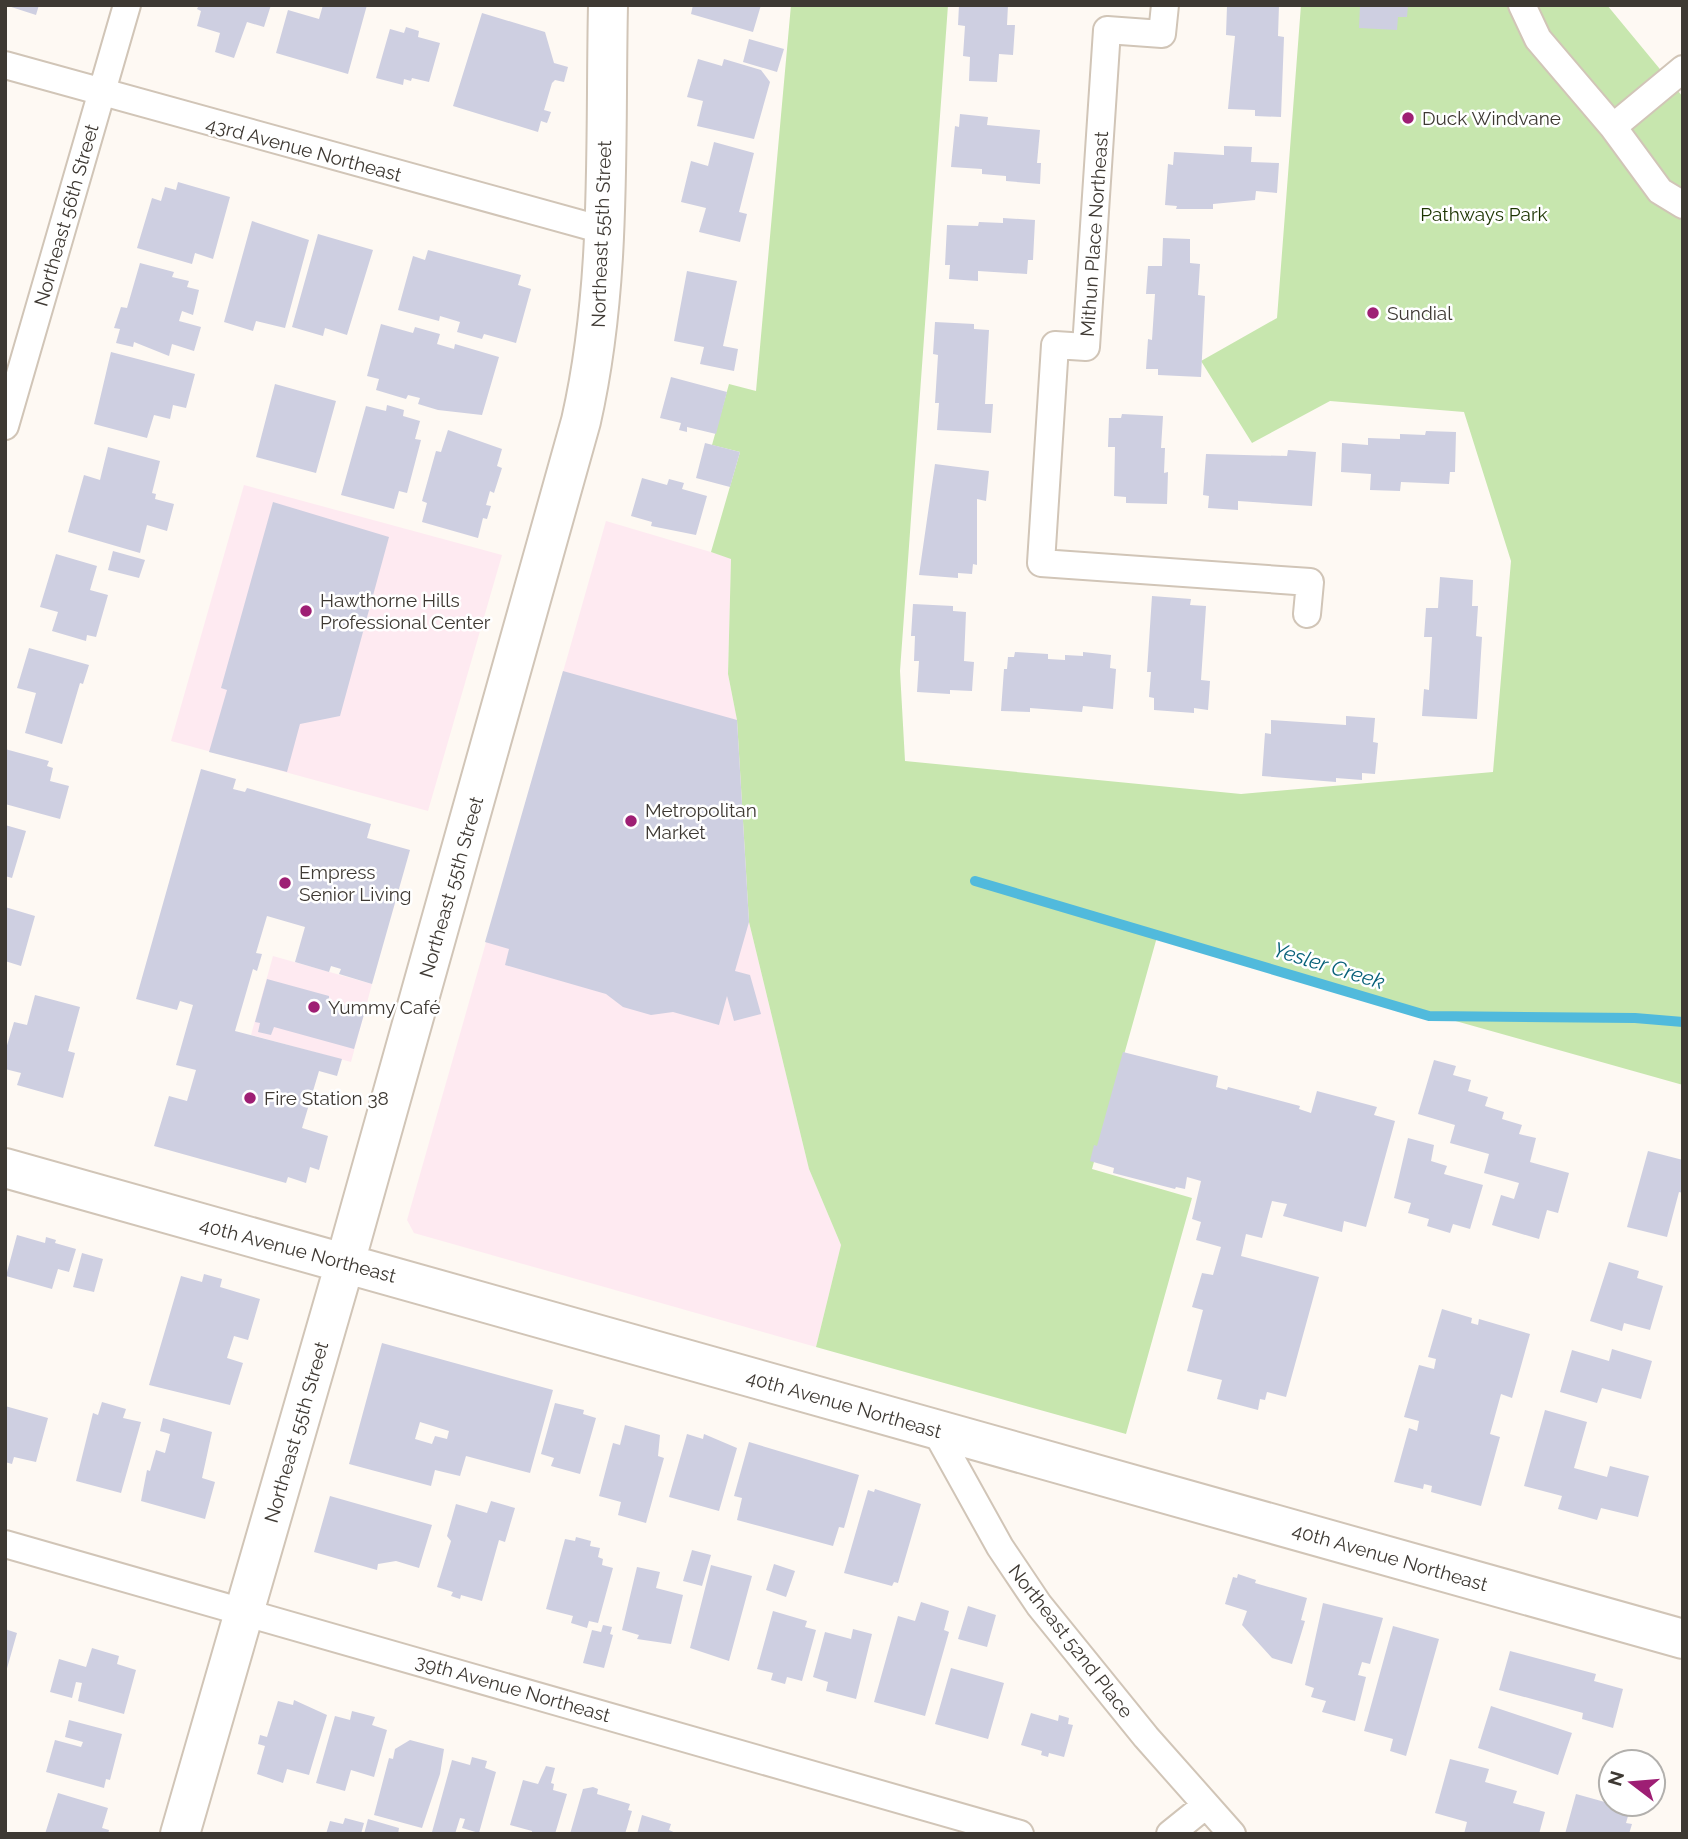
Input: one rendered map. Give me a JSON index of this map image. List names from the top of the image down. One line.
{"streets":{"main road":["Northeast 55th Street","40th Avenue Northeast"],"street":["43rd Avenue Northeast","Northeast 56th Street","Mithun Place Northeast","Northeast 52nd Place","39th Avenue Northeast"]},"crossings":[["43rd Avenue Northeast","Northeast 56th Street"],["43rd Avenue Northeast","Northeast 55th Street"],["Northeast 55th Street","40th Avenue Northeast"],["Northeast 55th Street","39th Avenue Northeast"],["40th Avenue Northeast","Northeast 52nd Place"]],"water":["Yesler Creek"],"parks":["Pathways Park"],"places":["Duck Windvane","Sundial","Hawthorne Hills Professional Center","Metropolitan Market","Empress Senior Living","Yummy Café","Fire Station 38"],"north":"left"}
